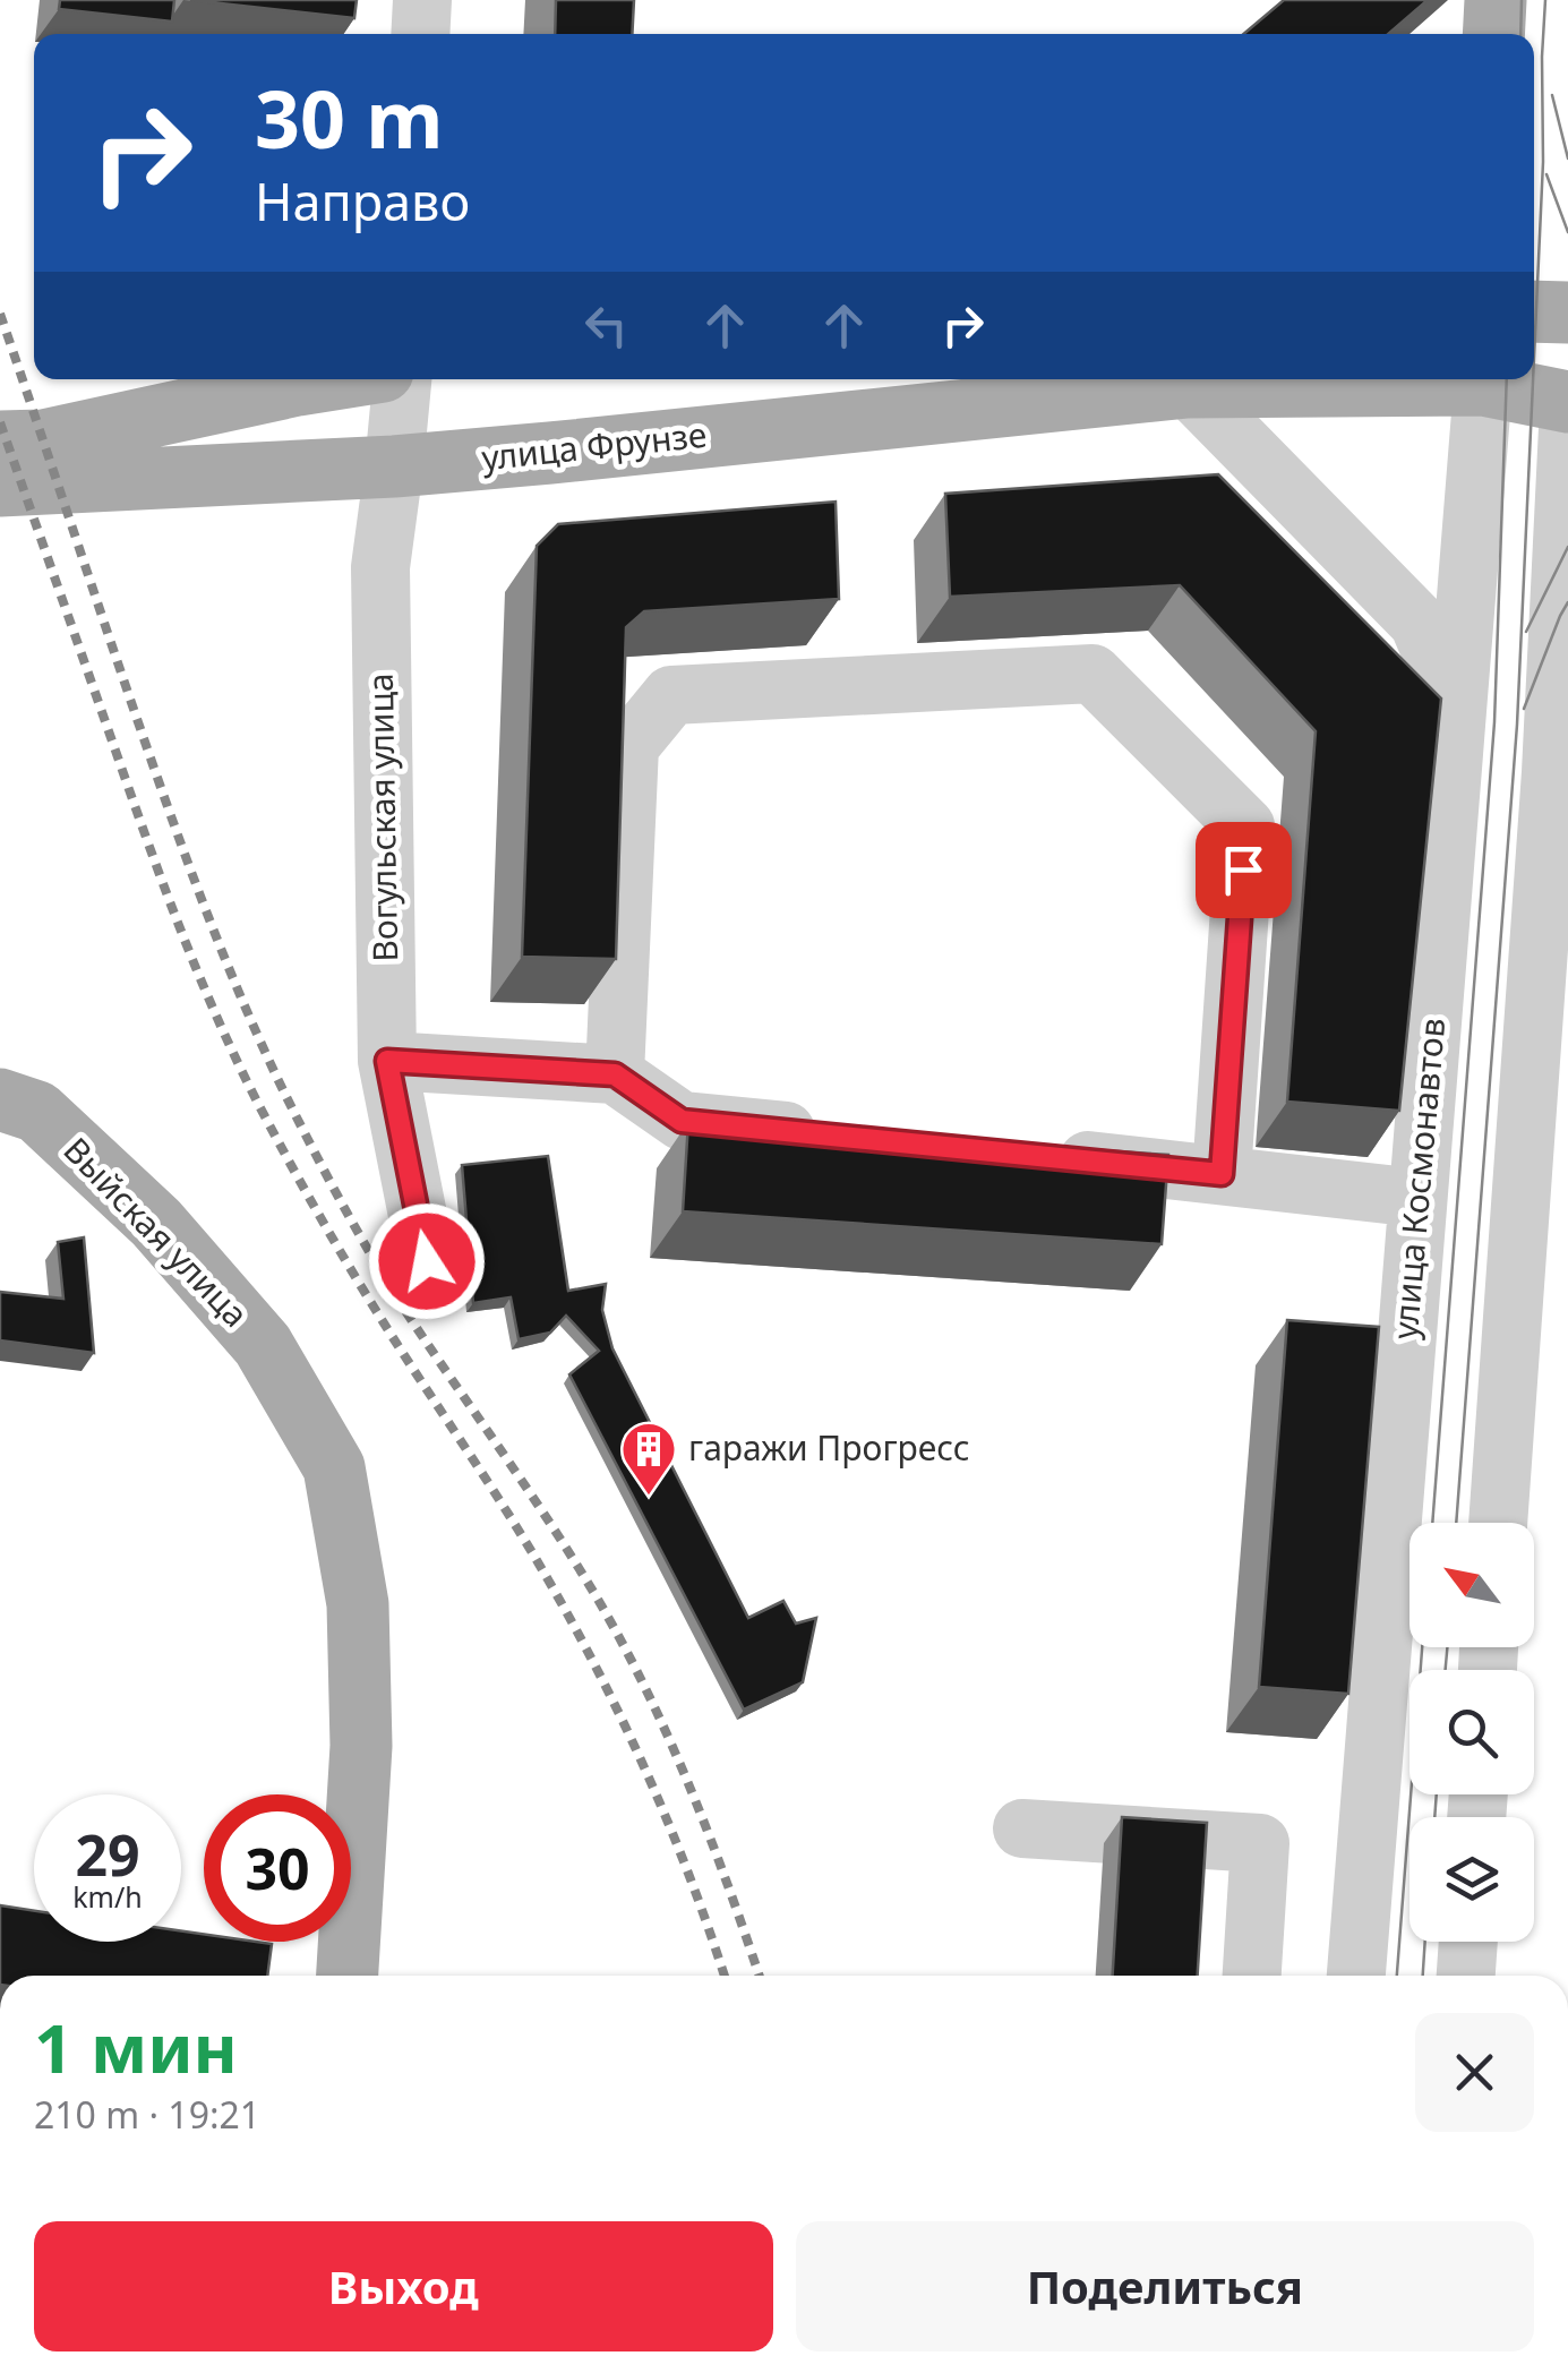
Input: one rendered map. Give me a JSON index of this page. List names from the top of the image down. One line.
{"streets":{"main road":["улица Фрунзе","Выйская улица"],"street":["Вогульская улица","улица Космонавтов"]},"crossings":[["улица Фрунзе","Вогульская улица"]],"places":{"building":["гаражи Прогресс"]},"north":"top left","page":{"turn":["30 m","Направо"],"speed":"29 km/h","limit":"30","heading":["1 мин","210 m · 19:21"],"buttons":["Выход","Поделиться"]}}
